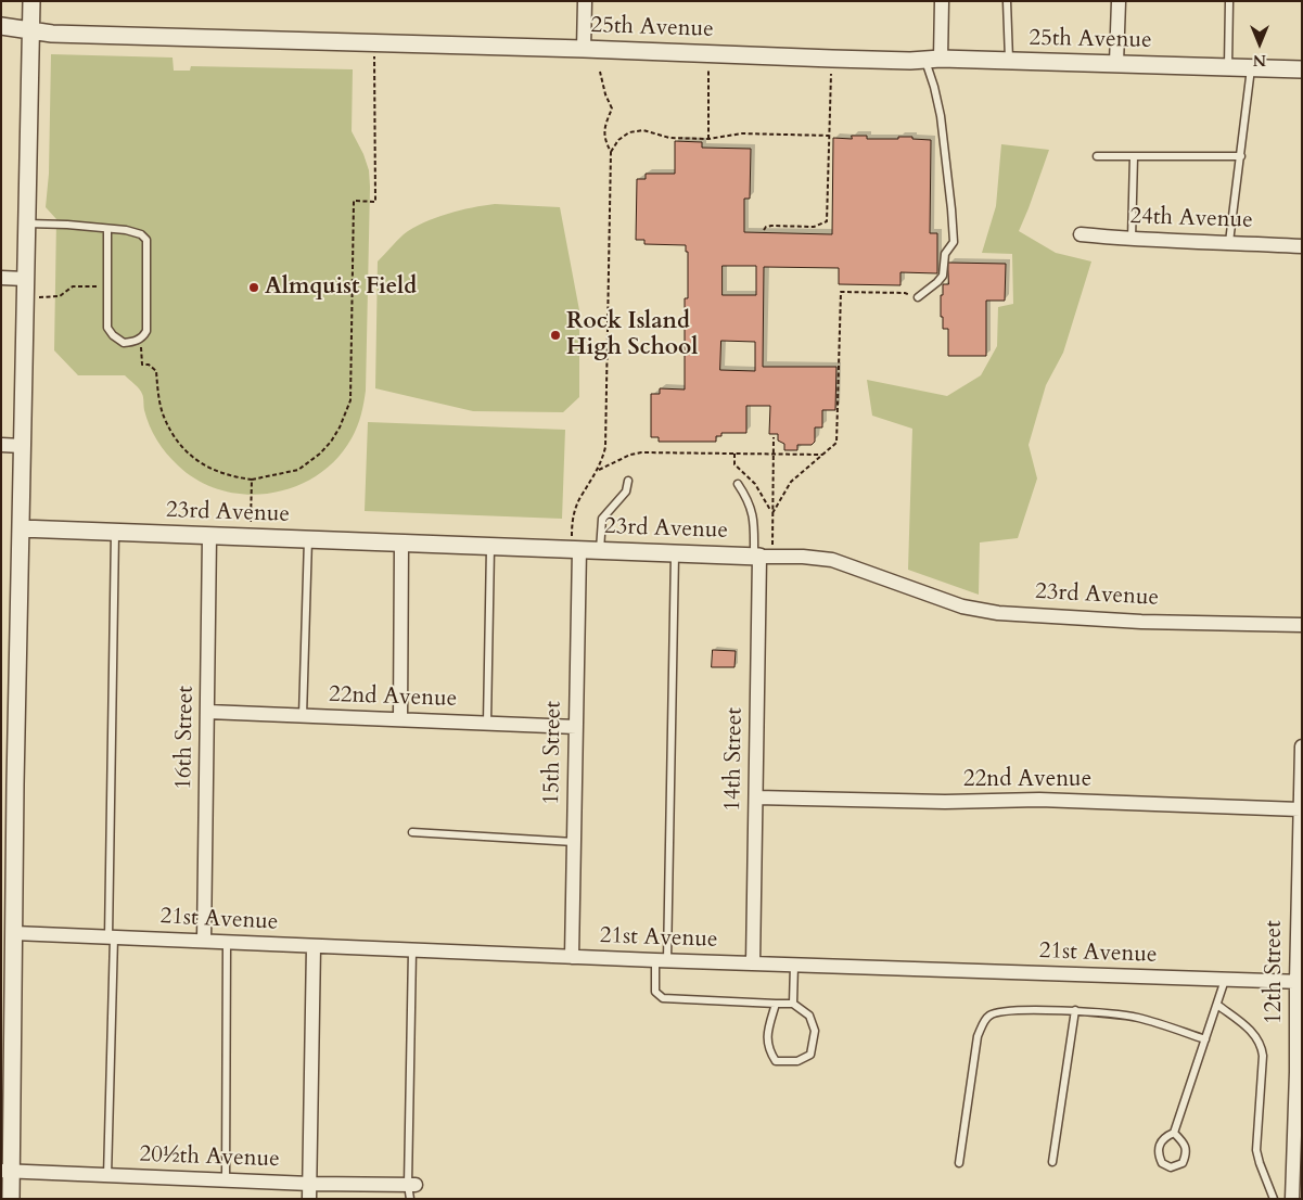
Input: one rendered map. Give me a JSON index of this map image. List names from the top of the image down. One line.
{"streets":{"street":["25th Avenue","24th Avenue","23rd Avenue","22nd Avenue","16th Street","15th Street","14th Street","21st Avenue","12th Street","20½th Avenue"]},"crossings":[["23rd Avenue","16th Street"],["23rd Avenue","15th Street"],["23rd Avenue","14th Street"],["22nd Avenue","16th Street"],["22nd Avenue","15th Street"],["22nd Avenue","14th Street"],["22nd Avenue","12th Street"],["16th Street","21st Avenue"],["15th Street","21st Avenue"],["14th Street","21st Avenue"],["21st Avenue","12th Street"]],"places":["Almquist Field","Rock Island High School"],"north":"bottom"}
